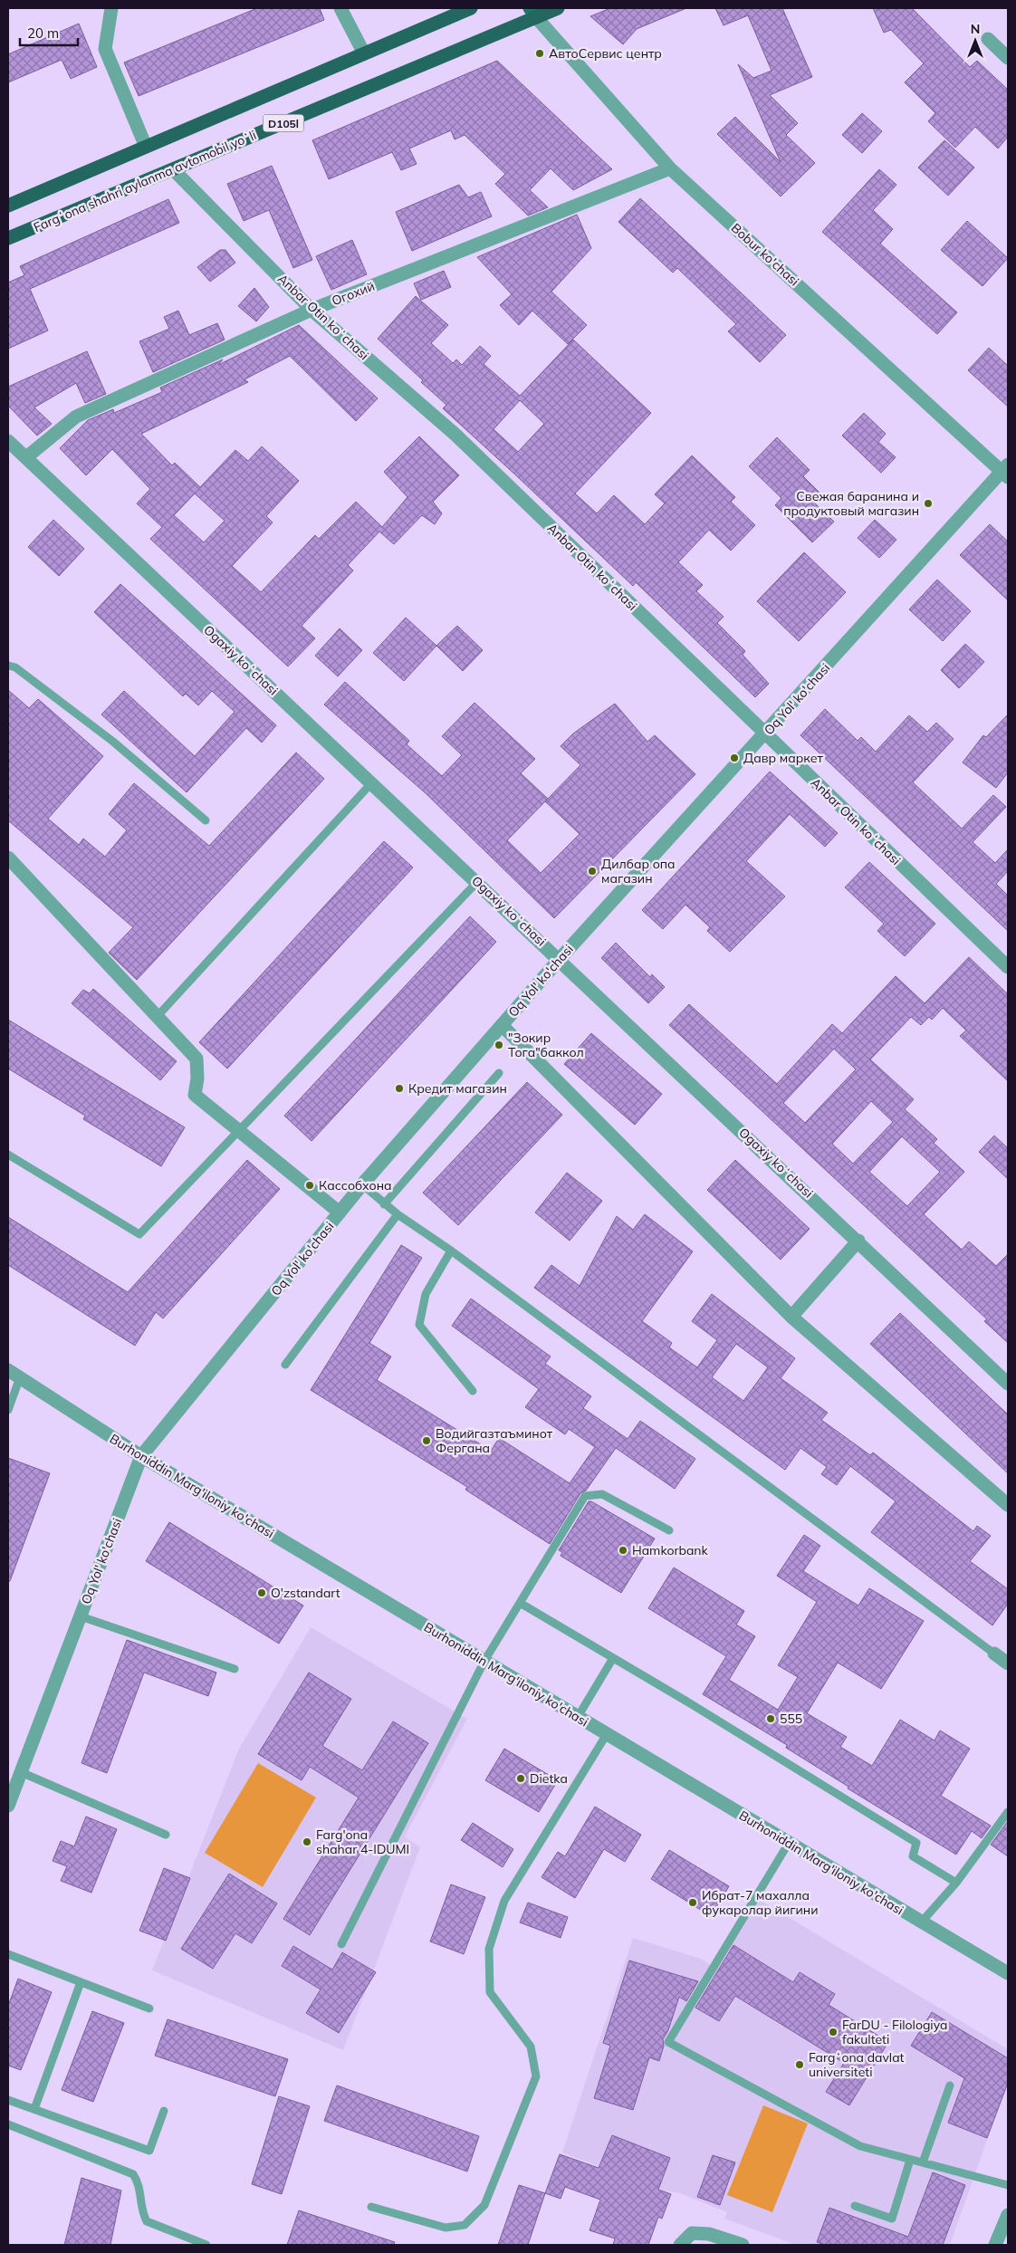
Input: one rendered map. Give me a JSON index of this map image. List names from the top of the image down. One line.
{"streets":{"highway":["D105l","Fargʻona shahri aylanma avtomobil yoʻli"],"street":["Bobur ko'chasi","Огохий","Anbar Otin koʻchasi","Ogaxiy koʻchasi","Oq Yol' ko'chasi","Burhoniddin Marg'iloniy ko'chasi"]},"crossings":[["Fargʻona shahri aylanma avtomobil yoʻli","Bobur ko'chasi"],["Fargʻona shahri aylanma avtomobil yoʻli","Anbar Otin koʻchasi"],["Bobur ko'chasi","Огохий"],["Bobur ko'chasi","Oq Yol' ko'chasi"],["Огохий","Anbar Otin koʻchasi"],["Огохий","Ogaxiy koʻchasi"],["Anbar Otin koʻchasi","Oq Yol' ko'chasi"],["Ogaxiy koʻchasi","Oq Yol' ko'chasi"],["Oq Yol' ko'chasi","Burhoniddin Marg'iloniy ko'chasi"]],"places":["АвтоСервис центр","Свежая баранина и продуктовый магазин","Давр маркет","Дилбар опа магазин","\"Зокир Тога\"баккол","Кредит магазин","Кассобхона","Водийгазтаъминот Фергана","Hamkorbank","O'zstandart","555","Dietka","Farg'ona shahar 4-IDUMI","Ибрат-7 махалла фукаролар йигини","FarDU - Filologiya fakulteti","Fargʻona davlat universiteti"],"scale_bar":"20 m","north":"top"}
